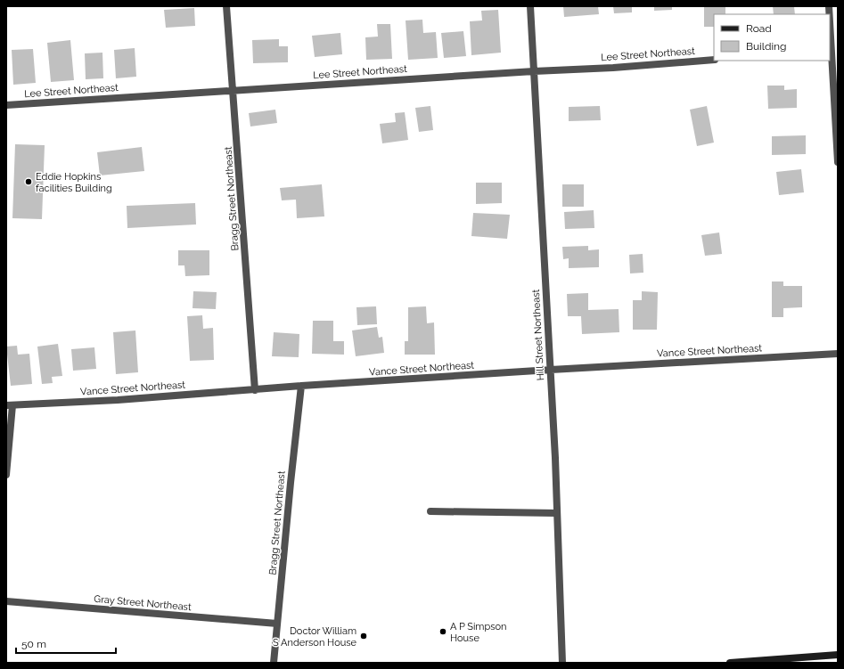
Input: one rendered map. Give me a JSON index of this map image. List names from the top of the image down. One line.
{"streets":{"street":["Lee Street Northeast","Bragg Street Northeast","Hill Street Northeast","Vance Street Northeast","Gray Street Northeast"]},"crossings":[["Lee Street Northeast","Bragg Street Northeast"],["Lee Street Northeast","Hill Street Northeast"],["Bragg Street Northeast","Vance Street Northeast"],["Bragg Street Northeast","Gray Street Northeast"],["Hill Street Northeast","Vance Street Northeast"]],"places":["Eddie Hopkins facilities Building","A P Simpson House","Doctor William S Anderson House"],"legend":["Road","Building"],"scale_bar":"50 m"}
